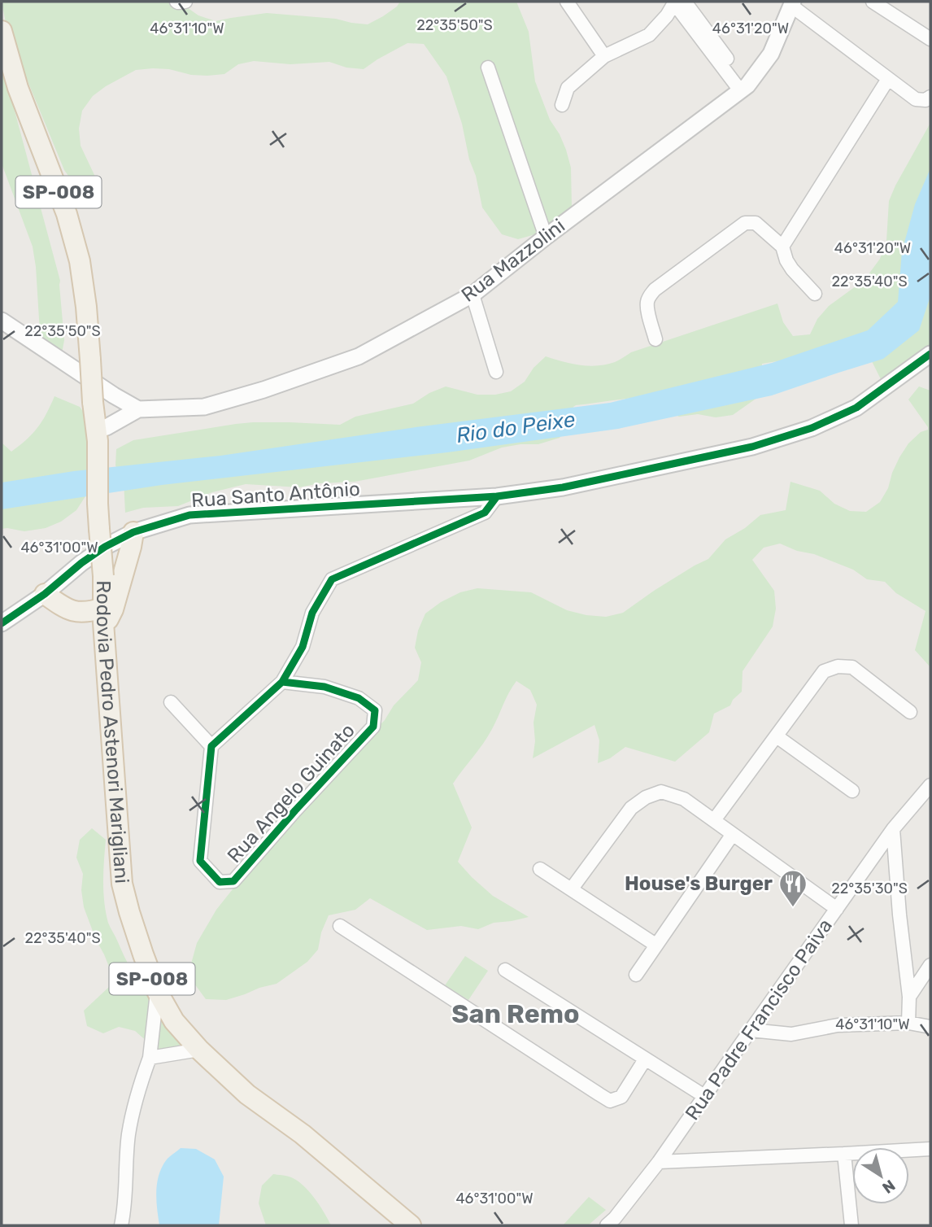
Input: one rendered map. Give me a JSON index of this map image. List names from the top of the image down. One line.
{"streets":{"main road":["SP-008","Rodovia Pedro Astenori Marigliani"],"street":["Rua Mazzolini","Rua Santo Antônio","Rua Angelo Guinato","Rua Padre Francisco Paiva"]},"crossings":[["Rua Mazzolini","Rodovia Pedro Astenori Marigliani"]],"districts":["San Remo"],"water":["Rio do Peixe"],"places":{"restaurant":["House's Burger"]},"north":"bottom right","coordinates":["22°35'50\"S","46°31'10\"W","46°31'20\"W","22°35'40\"S","46°31'00\"W","22°35'30\"S"]}
